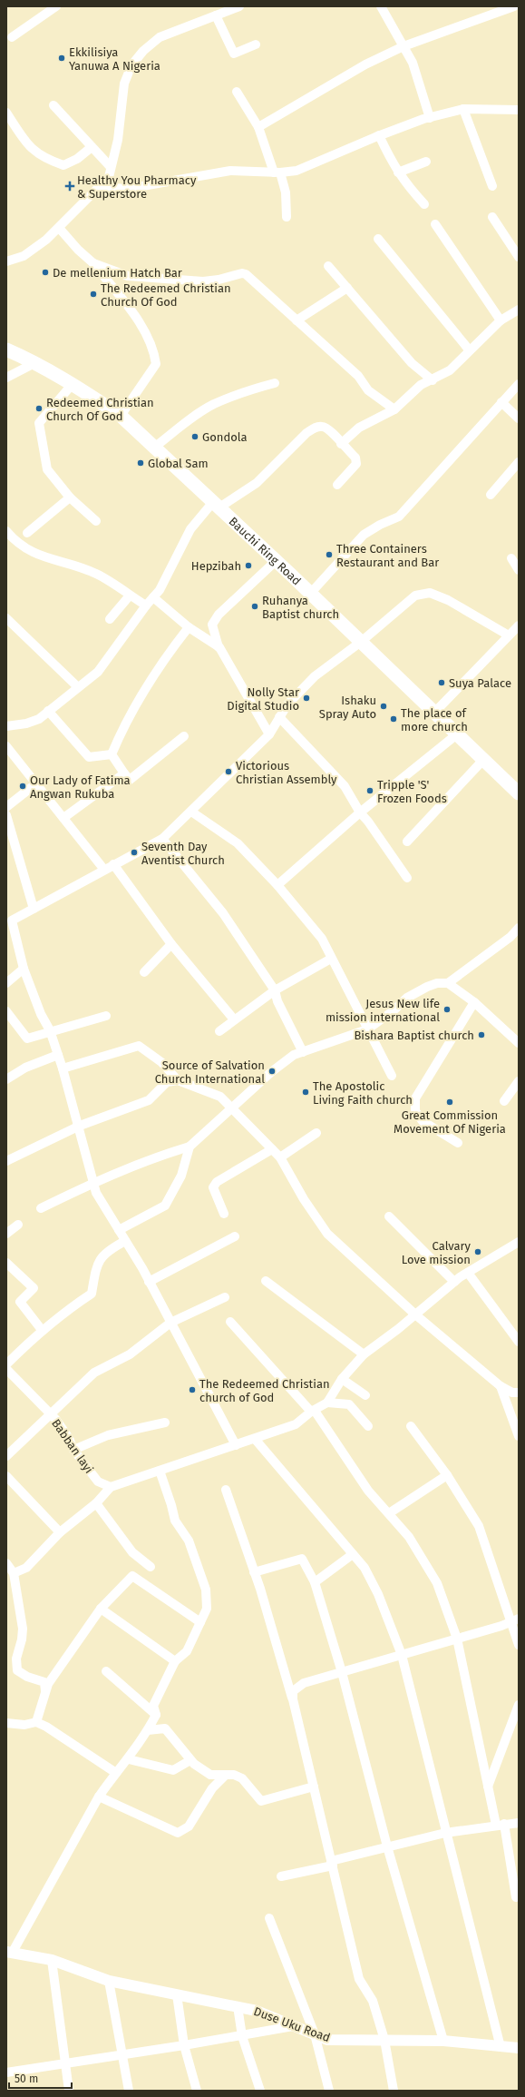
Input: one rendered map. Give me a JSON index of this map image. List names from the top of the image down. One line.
{"streets":{"main road":["Bauchi Ring Road"],"street":["Babban layi","Duse Uku Road"]},"places":{"other":["Ekkilisiya Yanuwa A Nigeria","De mellenium Hatch Bar","The Redeemed Christian Church Of God","Redeemed Christian Church Of God","Gondola","Global Sam","Three Containers Restaurant and Bar","Hepzibah","Ruhanya Baptist church","Suya Palace","Nolly Star Digital Studio","Ishaku Spray Auto","The place of more church","Victorious Christian Assembly","Our Lady of Fatima Angwan Rukuba","Tripple 'S' Frozen Foods","Seventh Day Aventist Church","Jesus New life mission international","Bishara Baptist church","Source of Salvation Church International","The Apostolic Living Faith church","Great Commission Movement Of Nigeria","Calvary Love mission","The Redeemed Christian church of God"],"health":["Healthy You Pharmacy & Superstore"]},"scale_bar":"50 m"}
